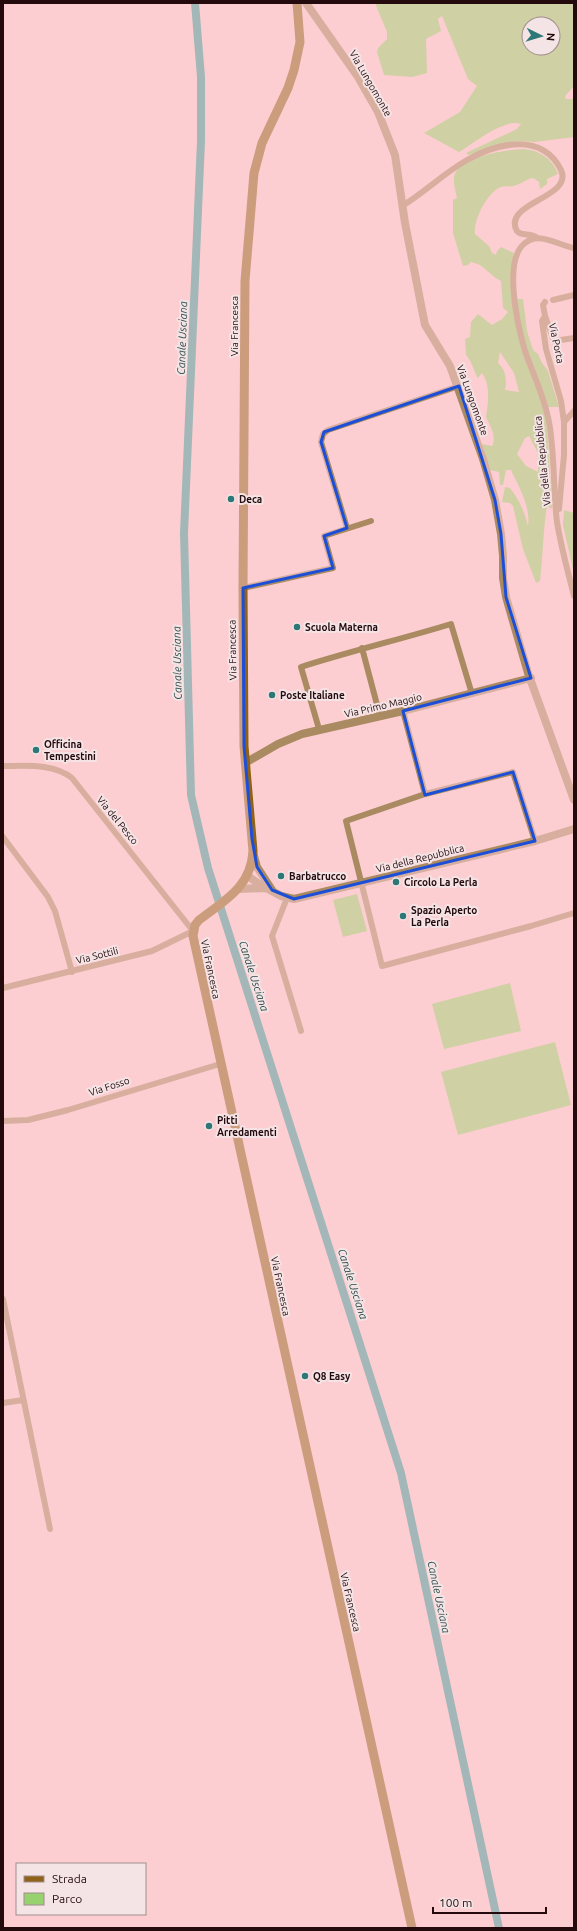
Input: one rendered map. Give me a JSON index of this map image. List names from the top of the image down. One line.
{"streets":{"main road":["Via Francesca"],"street":["Via Lungomonte","Via Porta","Via della Repubblica","Via Primo Maggio","Via del Pesco","Via Sottili","Via Fosso"]},"crossings":[["Via Lungomonte","Via Primo Maggio"],["Via Francesca","Via Primo Maggio"],["Via Francesca","Via del Pesco"],["Via Francesca","Via Sottili"],["Via Francesca","Via Fosso"],["Via Porta","Via della Repubblica"],["Via del Pesco","Via Sottili"]],"water":["Canale Usciana"],"places":["Deca","Scuola Materna","Poste Italiane","Officina Tempestini","Barbatrucco","Circolo La Perla","Spazio Aperto La Perla","Pitti Arredamenti","Q8 Easy"],"legend":["Strada","Parco"],"scale_bar":"100 m","north":"right"}
